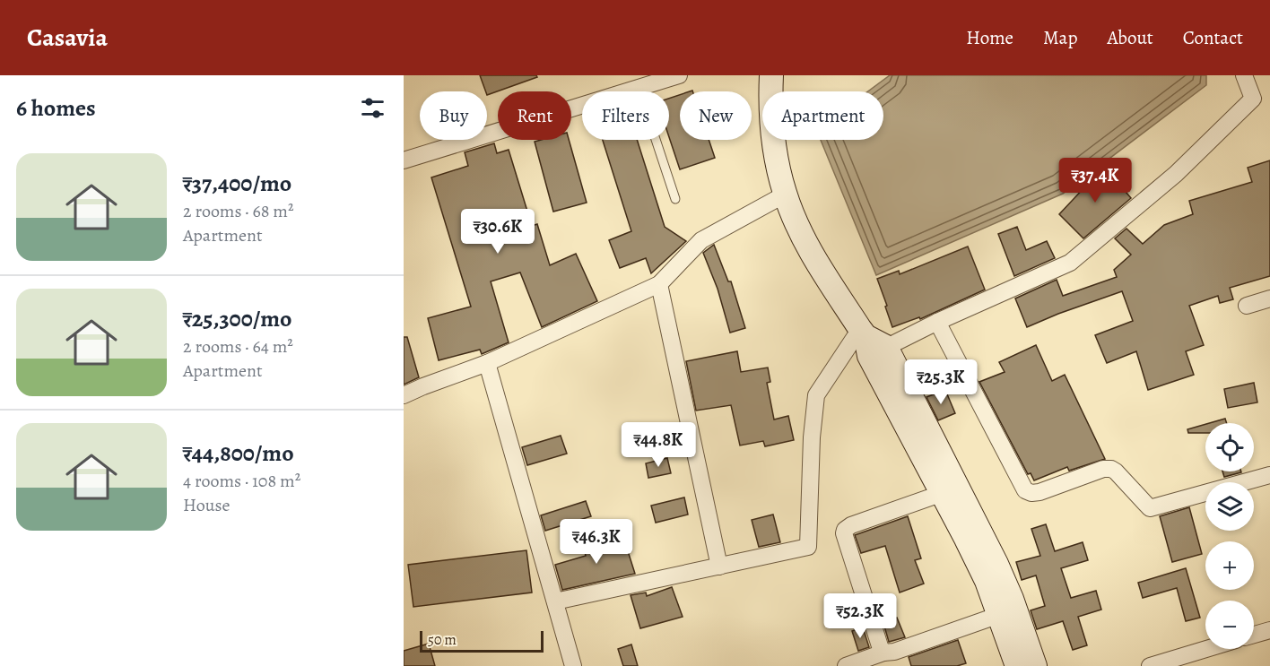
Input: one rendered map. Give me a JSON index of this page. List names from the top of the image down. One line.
{"scale_bar":"50 m","page":{"header":"Casavia","nav":["Home","Map","About","Contact"],"heading":"6 homes","chip":["Buy","Rent","Filters","New","Apartment"],"list":[{"name":"₹37,400/mo","note":"2 rooms · 68 m² · Apartment"},{"name":"₹25,300/mo","note":"2 rooms · 64 m² · Apartment"},{"name":"₹44,800/mo","note":"4 rooms · 108 m² · House"}],"price":["₹37.4K","₹30.6K","₹25.3K","₹44.8K","₹46.3K","₹52.3K"],"map_buttons":["+","−"],"scale":"50 m"}}
